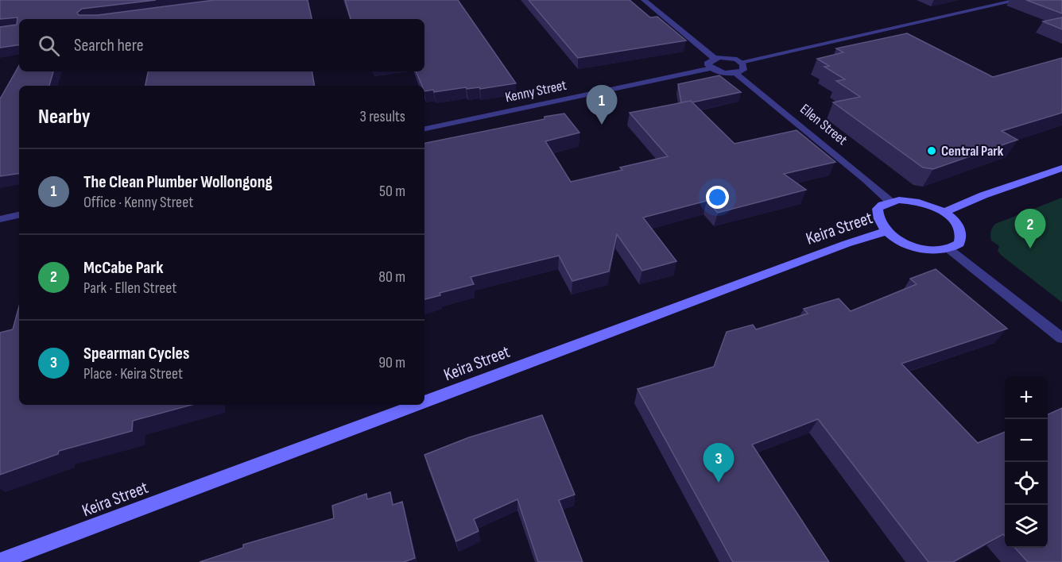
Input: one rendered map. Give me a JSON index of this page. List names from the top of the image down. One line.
{"streets":{"main road":["Keira Street"],"street":["Kenny Street","Ellen Street"]},"places":["Central Park"],"page":{"search":"Search here","pins":["1","2","3"],"heading":["Nearby","3 results"],"list":[{"mark":"1","name":"The Clean Plumber Wollongong","note":"Office · Kenny Street","value":"50 m"},{"mark":"2","name":"McCabe Park","note":"Park · Ellen Street","value":"80 m"},{"mark":"3","name":"Spearman Cycles","note":"Place · Keira Street","value":"90 m"}],"map_buttons":["+","−"]}}
